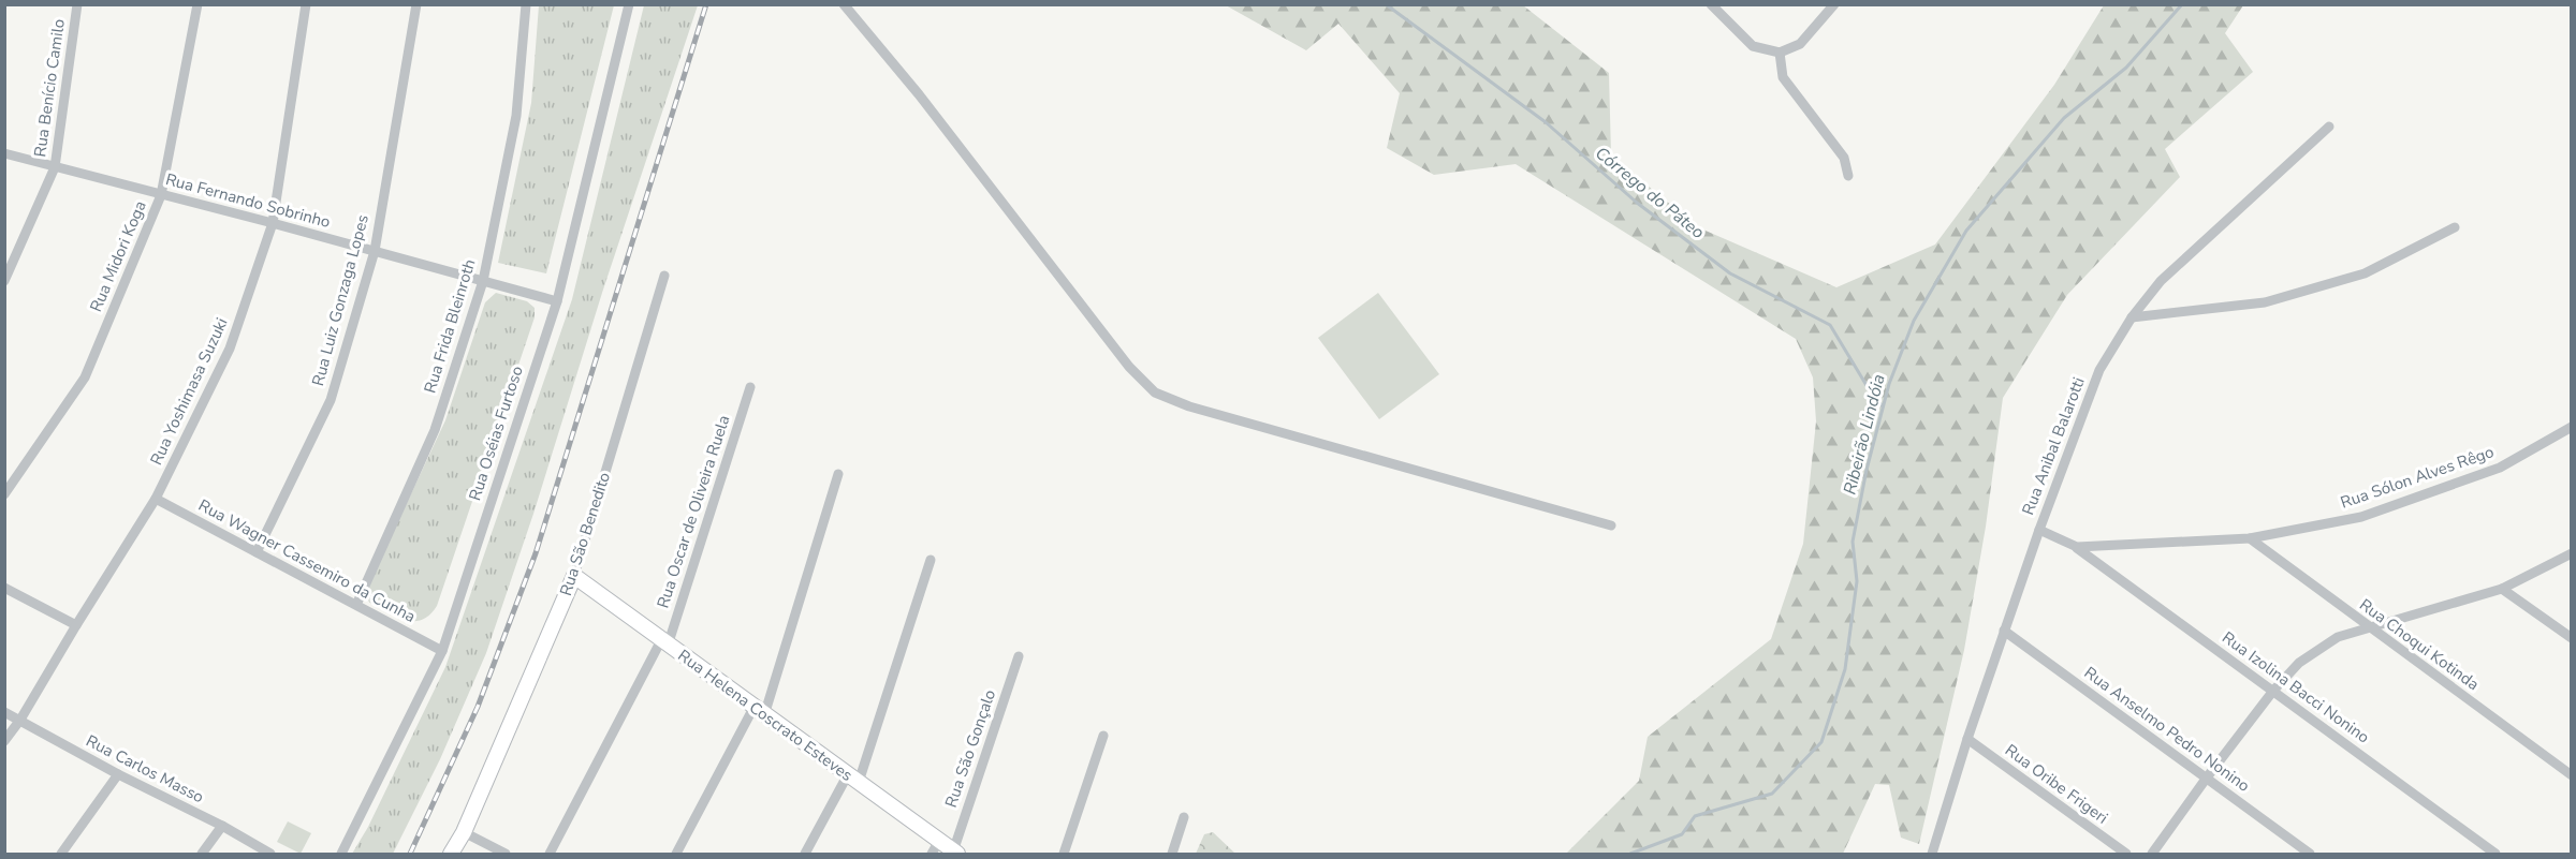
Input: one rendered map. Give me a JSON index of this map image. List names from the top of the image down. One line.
{"streets":{"street":["Rua Benício Camilo","Rua Fernando Sobrinho","Rua Midori Koga","Rua Luiz Gonzaga Lopes","Rua Frida Bleinroth","Rua Yoshimasa Suzuki","Rua Oséias Furtoso","Rua Anibal Balarotti","Rua Sólon Alves Rêgo","Rua Oscar de Oliveira Ruela","Rua São Benedito","Rua Wagner Cassemiro da Cunha","Rua Choqui Kotinda","Rua Izolina Bacci Nonino","Rua Helena Coscrato Esteves","Rua Anselmo Pedro Nonino","Rua São Gonçalo","Rua Carlos Masso","Rua Oribe Frigeri"]},"crossings":[["Rua Benício Camilo","Rua Fernando Sobrinho"],["Rua Fernando Sobrinho","Rua Midori Koga"],["Rua Fernando Sobrinho","Rua Luiz Gonzaga Lopes"],["Rua Fernando Sobrinho","Rua Frida Bleinroth"],["Rua Fernando Sobrinho","Rua Yoshimasa Suzuki"],["Rua Fernando Sobrinho","Rua Oséias Furtoso"],["Rua Luiz Gonzaga Lopes","Rua Wagner Cassemiro da Cunha"],["Rua Frida Bleinroth","Rua Wagner Cassemiro da Cunha"],["Rua Yoshimasa Suzuki","Rua Wagner Cassemiro da Cunha"],["Rua Yoshimasa Suzuki","Rua Carlos Masso"],["Rua Oséias Furtoso","Rua Wagner Cassemiro da Cunha"],["Rua Anibal Balarotti","Rua Sólon Alves Rêgo"],["Rua Anibal Balarotti","Rua Anselmo Pedro Nonino"],["Rua Anibal Balarotti","Rua Oribe Frigeri"],["Rua Sólon Alves Rêgo","Rua Choqui Kotinda"],["Rua Sólon Alves Rêgo","Rua Izolina Bacci Nonino"],["Rua Oscar de Oliveira Ruela","Rua Helena Coscrato Esteves"],["Rua São Benedito","Rua Helena Coscrato Esteves"],["Rua Helena Coscrato Esteves","Rua São Gonçalo"]],"water":["Córrego do Páteo","Ribeirão Lindóia"]}
